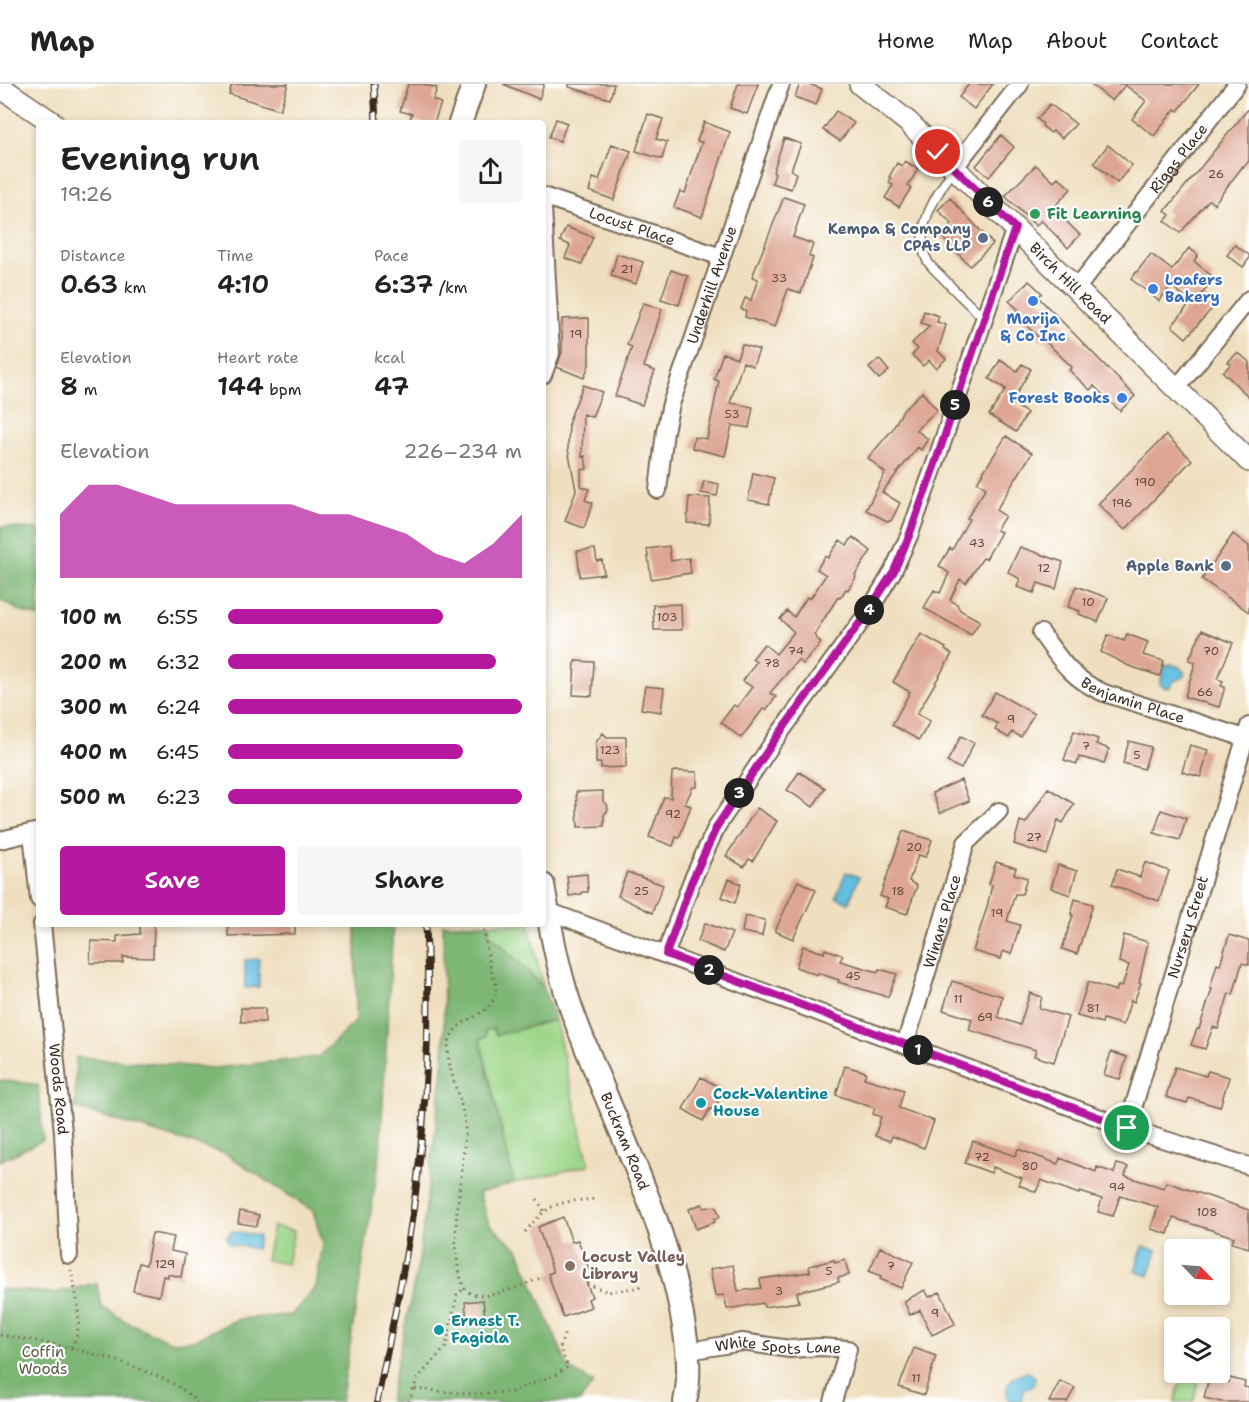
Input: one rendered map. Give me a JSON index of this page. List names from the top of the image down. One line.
{"streets":{"main road":["Buckram Road"],"street":["Riggs Place","Locust Place","Birch Hill Road","Underhill Avenue","Benjamin Place","Winans Place","Nursery Street","Woods Road","White Spots Lane"]},"crossings":[["Riggs Place","Birch Hill Road"],["Locust Place","Underhill Avenue"],["Benjamin Place","Nursery Street"],["Buckram Road","White Spots Lane"]],"parks":["Coffin Woods"],"places":["Fit Learning","Kempa & Company CPAs LLP","Loafers Bakery","Marija & Co Inc","Forest Books","Apple Bank","Cock-Valentine House","Locust Valley Library","Ernest T. Fagiola"],"house_numbers":["26","21","33","19","53","190","196","43","12","10","103","74","70","78","66","9","7","123","5","92","27","20","25","18","19","45","11","81","69","72","80","94","108","129","7","5","3","9","11"],"north":"bottom right","page":{"header":"Map","nav":["Home","Map","About","Contact"],"heading":["Evening run","19:26"],"pins":["6","5","4","3","2","1"],"stats":[["Distance","0.63 km"],["Time","4:10"],["Pace","6:37 /km"],["Elevation","8 m"],["Heart rate","144 bpm"],["kcal","47"]],"chart":["Elevation","226–234 m"],"list":[{"name":"100 m","note":"6:55"},{"name":"200 m","note":"6:32"},{"name":"300 m","note":"6:24"},{"name":"400 m","note":"6:45"},{"name":"500 m","note":"6:23"}],"buttons":["Save","Share"]}}
